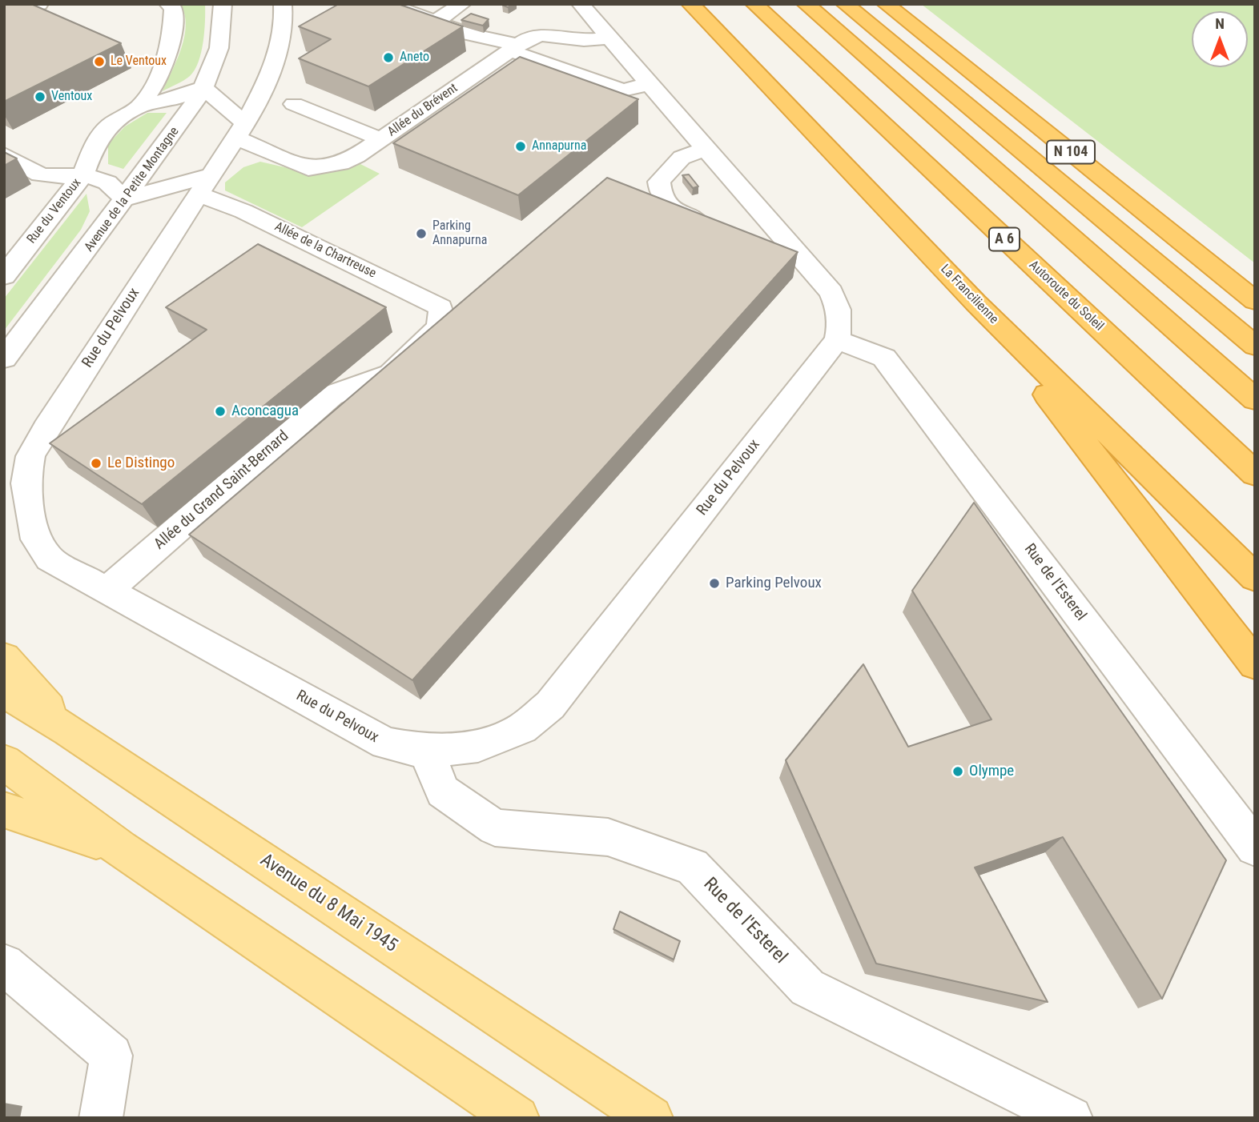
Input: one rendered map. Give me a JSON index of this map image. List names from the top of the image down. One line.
{"streets":{"highway":["N 104","A 6","La Francilienne","Autoroute du Soleil"],"main road":["Avenue du 8 Mai 1945"],"street":["Allée du Brévent","Avenue de la Petite Montagne","Rue du Ventoux","Allée de la Chartreuse","Rue du Pelvoux","Allée du Grand Saint-Bernard","Rue de l'Esterel"]},"crossings":[["Allée du Brévent","Avenue de la Petite Montagne"],["Allée du Brévent","Rue du Pelvoux"],["Allée de la Chartreuse","Rue du Pelvoux"],["Allée de la Chartreuse","Allée du Grand Saint-Bernard"],["Rue du Pelvoux","Allée du Grand Saint-Bernard"],["Rue du Pelvoux","Rue de l'Esterel"]],"places":["Aneto","Le Ventoux","Ventoux","Annapurna","Parking Annapurna","Aconcagua","Le Distingo","Parking Pelvoux","Olympe"],"north":"top"}
